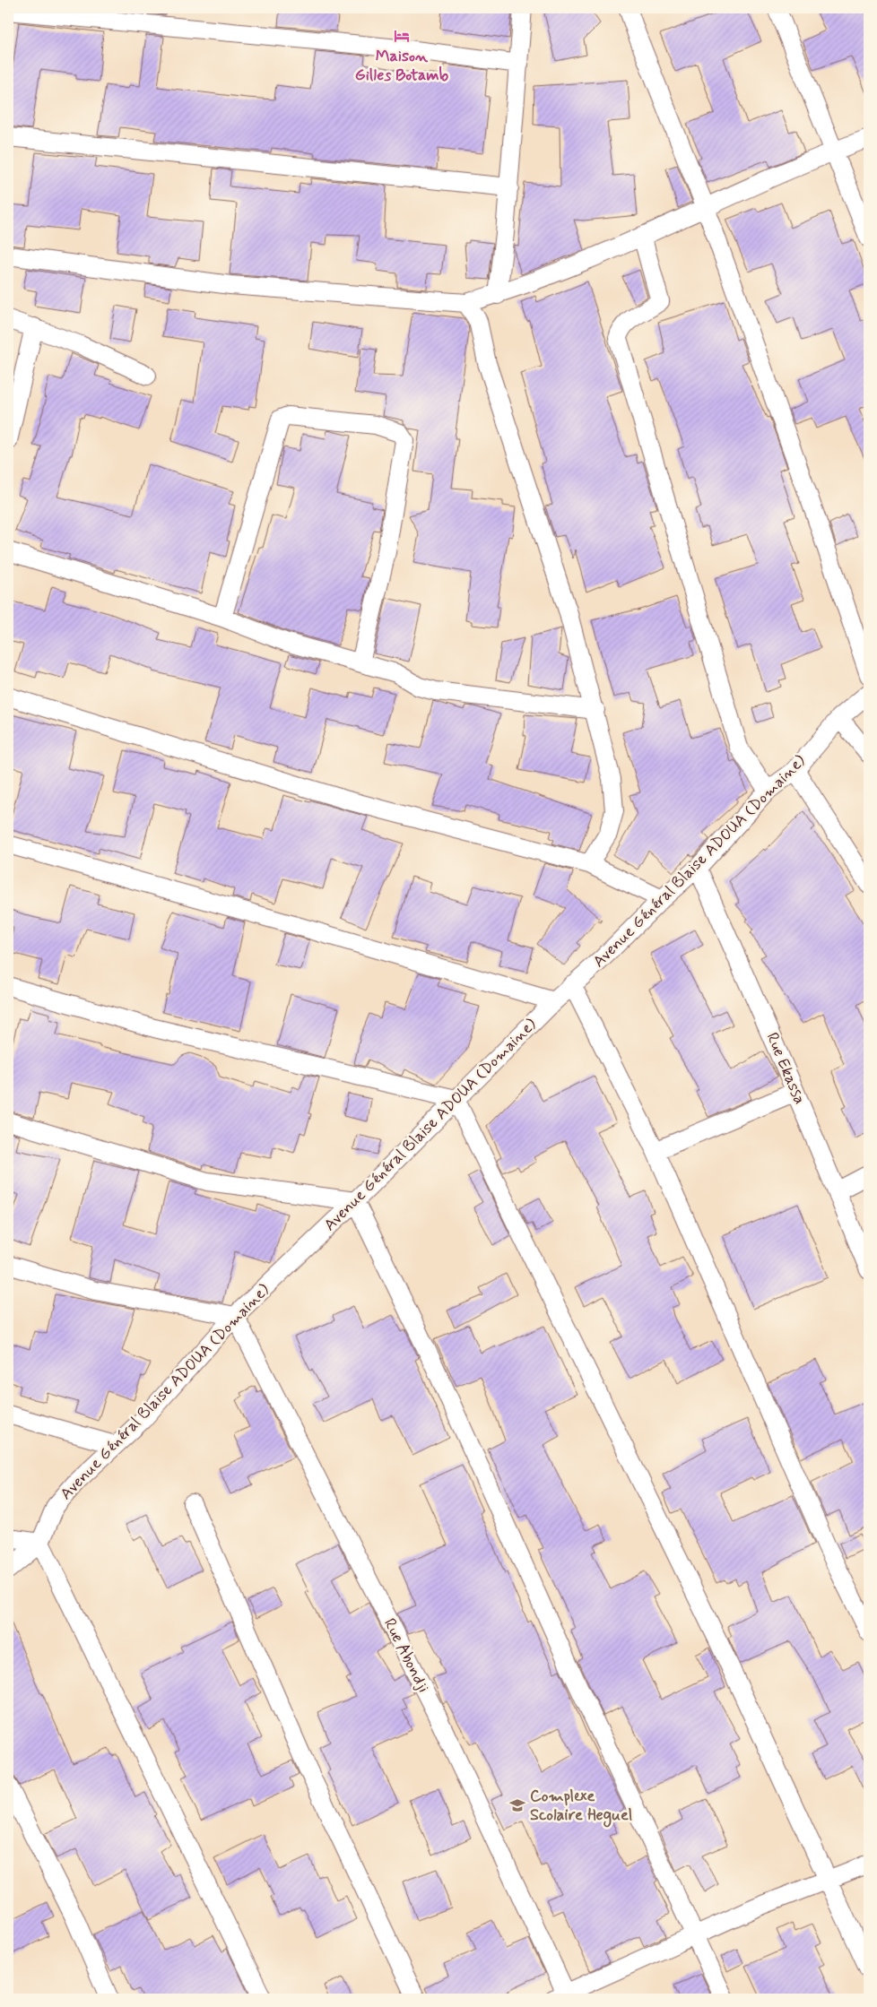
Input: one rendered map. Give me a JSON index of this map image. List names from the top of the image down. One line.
{"streets":{"street":["Avenue Général Blaise ADOUA (Domaine)","Rue Ekassa","Rue Abondji"]},"crossings":[["Avenue Général Blaise ADOUA (Domaine)","Rue Ekassa"],["Avenue Général Blaise ADOUA (Domaine)","Rue Abondji"]],"places":{"hotel":["Maison Gilles Botamb"],"school or university":["Complexe Scolaire Heguel"]}}
